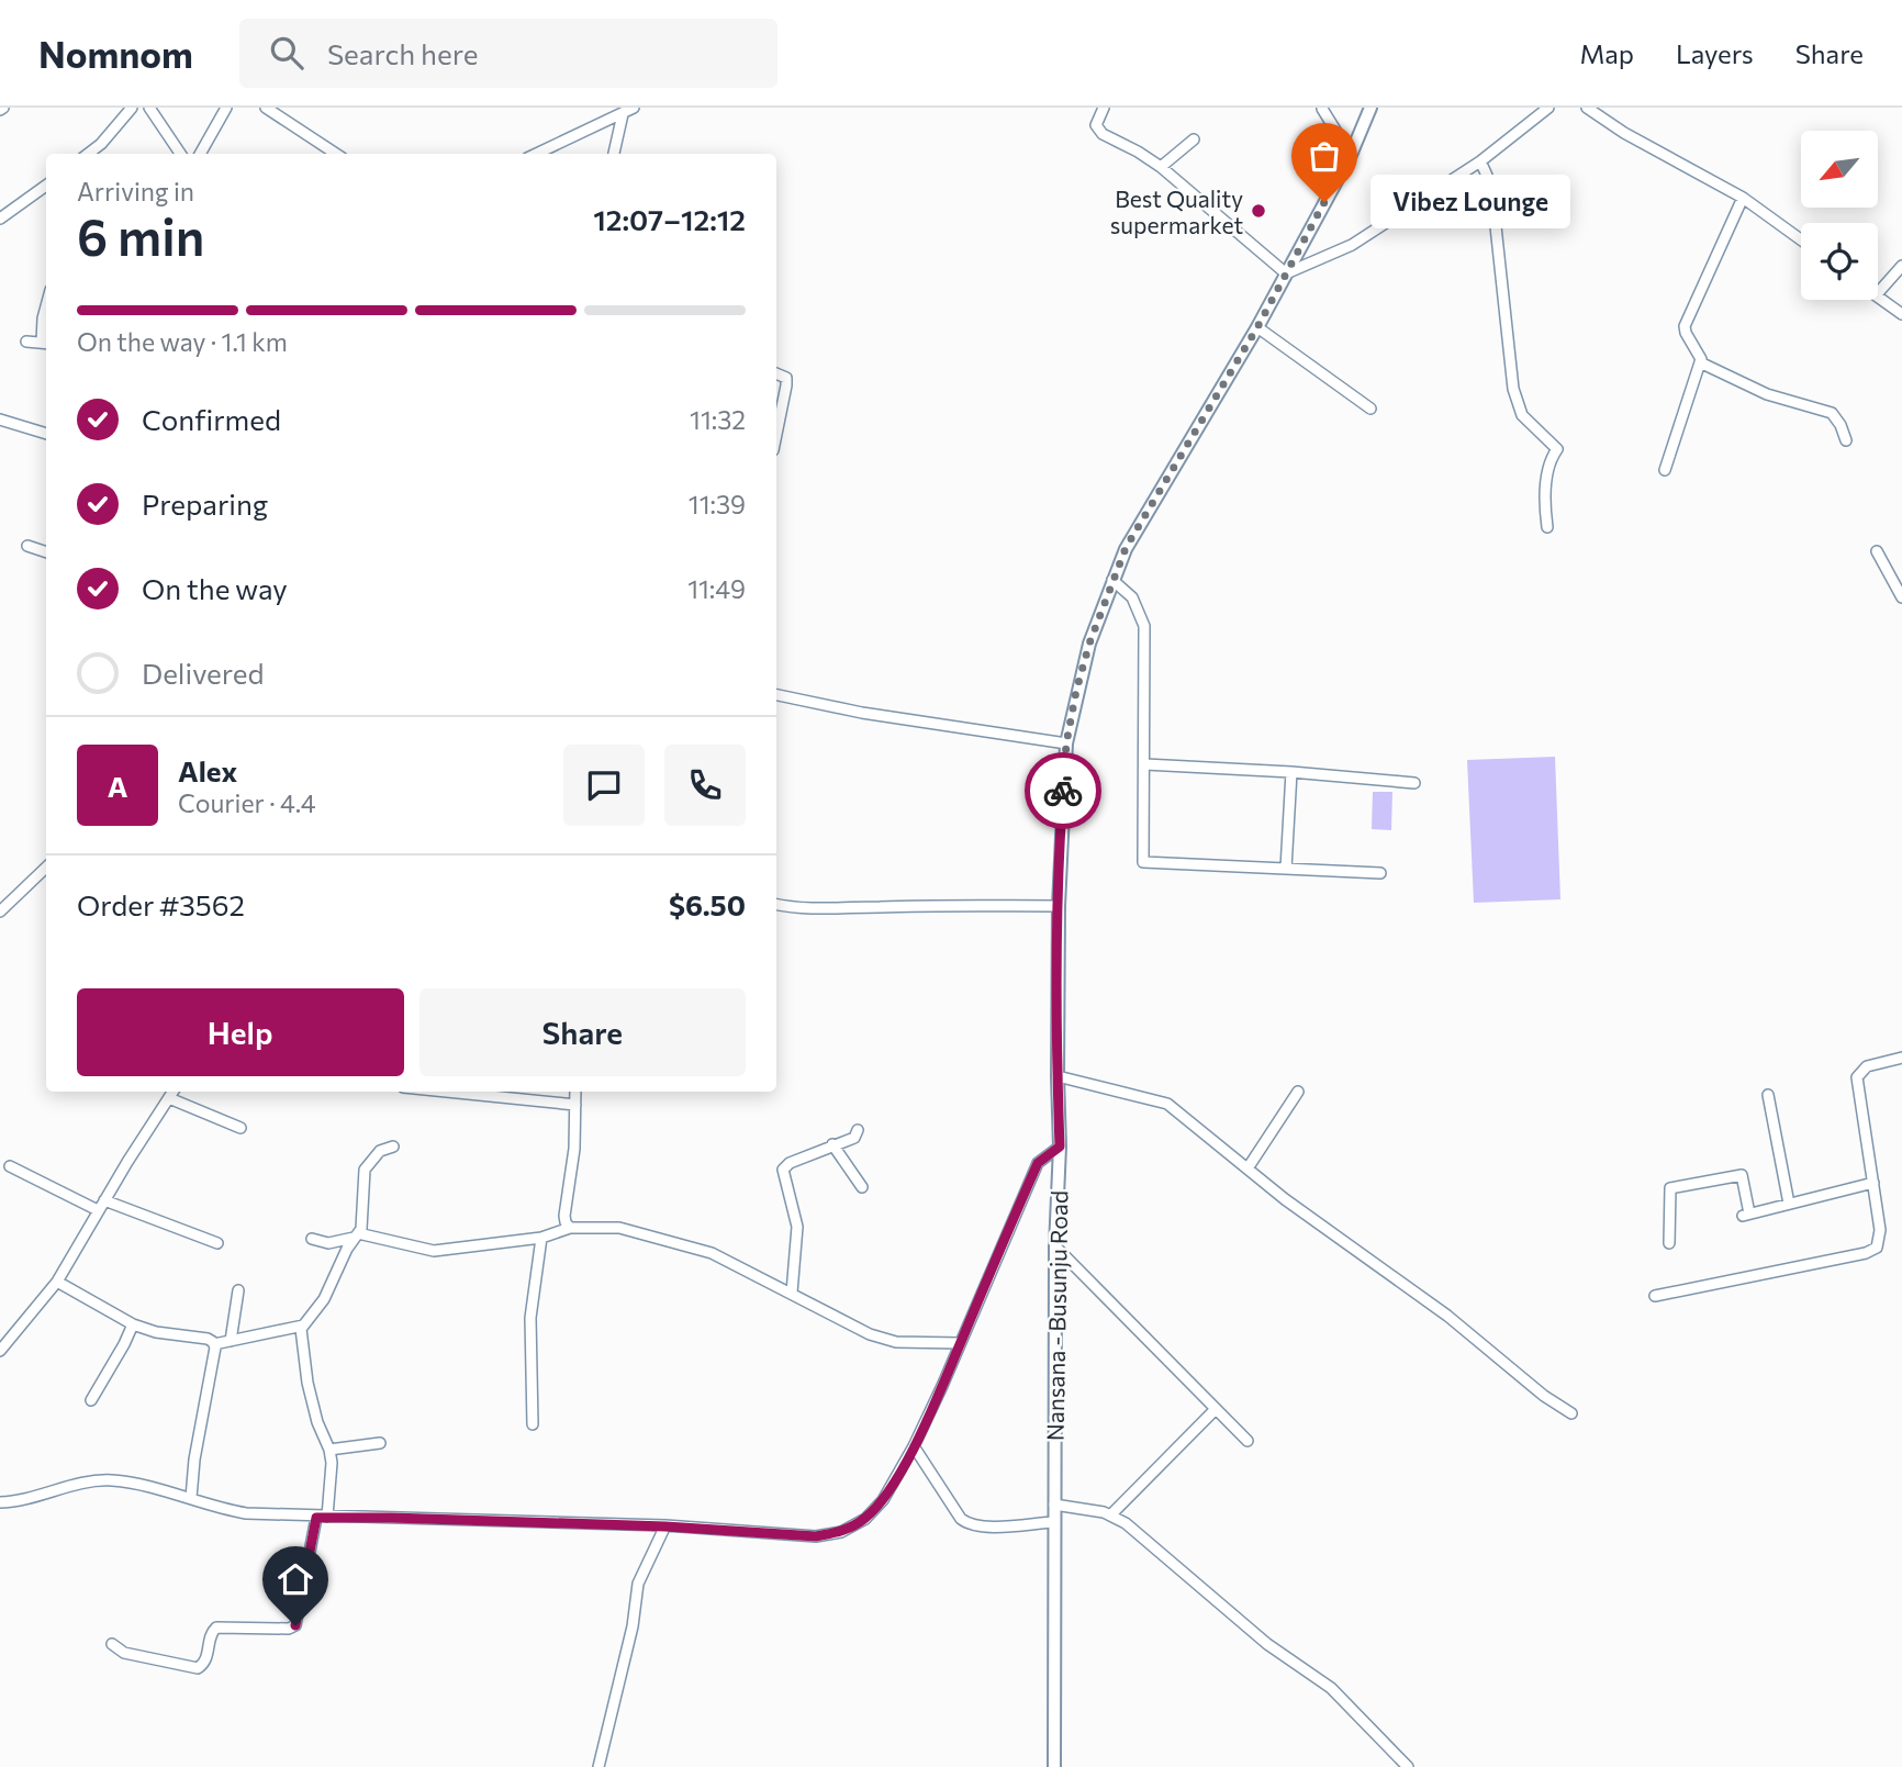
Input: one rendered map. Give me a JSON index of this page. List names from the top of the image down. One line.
{"streets":{"main road":["Nansana - Busunju Road"]},"places":["Vibez Lounge","Best Quality supermarket"],"north":"bottom left","page":{"header":"Nomnom","search":"Search here","nav":["Map","Layers","Share"],"heading":["6 min","Arriving in","12:07–12:12"],"panel":["Alex","Courier · 4.4","Order #3562","$6.50"],"bubble":"Vibez Lounge","bar":"On the way · 1.1 km","list":[["Confirmed","11:32"],["Preparing","11:39"],["On the way","11:49"],"Delivered"],"round":"A","buttons":["Help","Share"]}}
